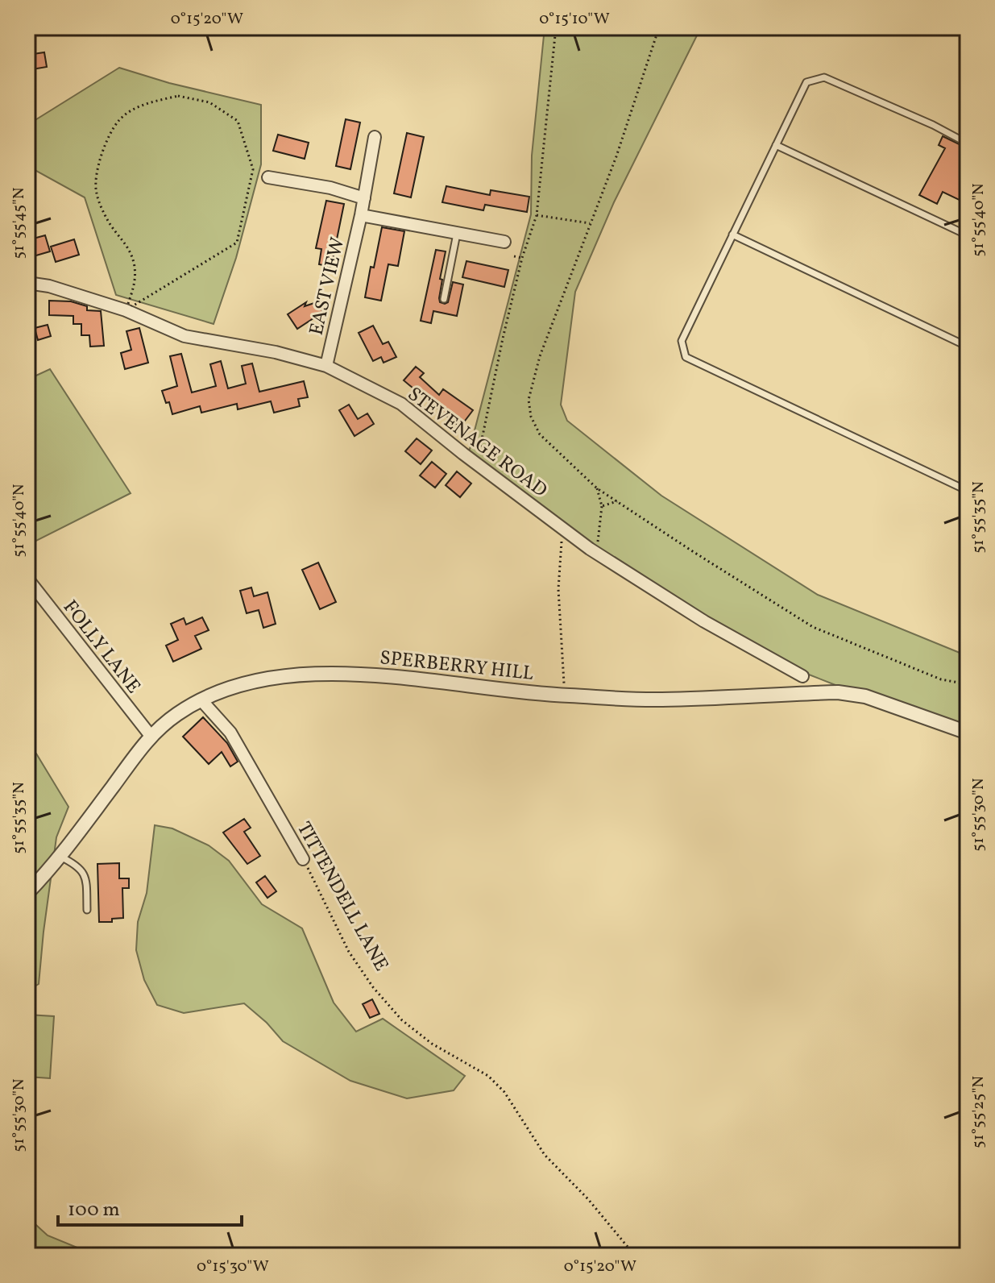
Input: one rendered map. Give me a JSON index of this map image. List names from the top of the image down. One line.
{"streets":{"street":["EAST VIEW","STEVENAGE ROAD","FOLLY LANE","SPERBERRY HILL","TITTENDELL LANE"]},"crossings":[["EAST VIEW","STEVENAGE ROAD"],["FOLLY LANE","SPERBERRY HILL"],["SPERBERRY HILL","TITTENDELL LANE"]],"scale_bar":"100 m","coordinates":["0°15'20\"W","0°15'10\"W","51°55'40\"N","51°55'45\"N","51°55'35\"N","51°55'30\"N","51°55'25\"N","0°15'30\"W"]}
